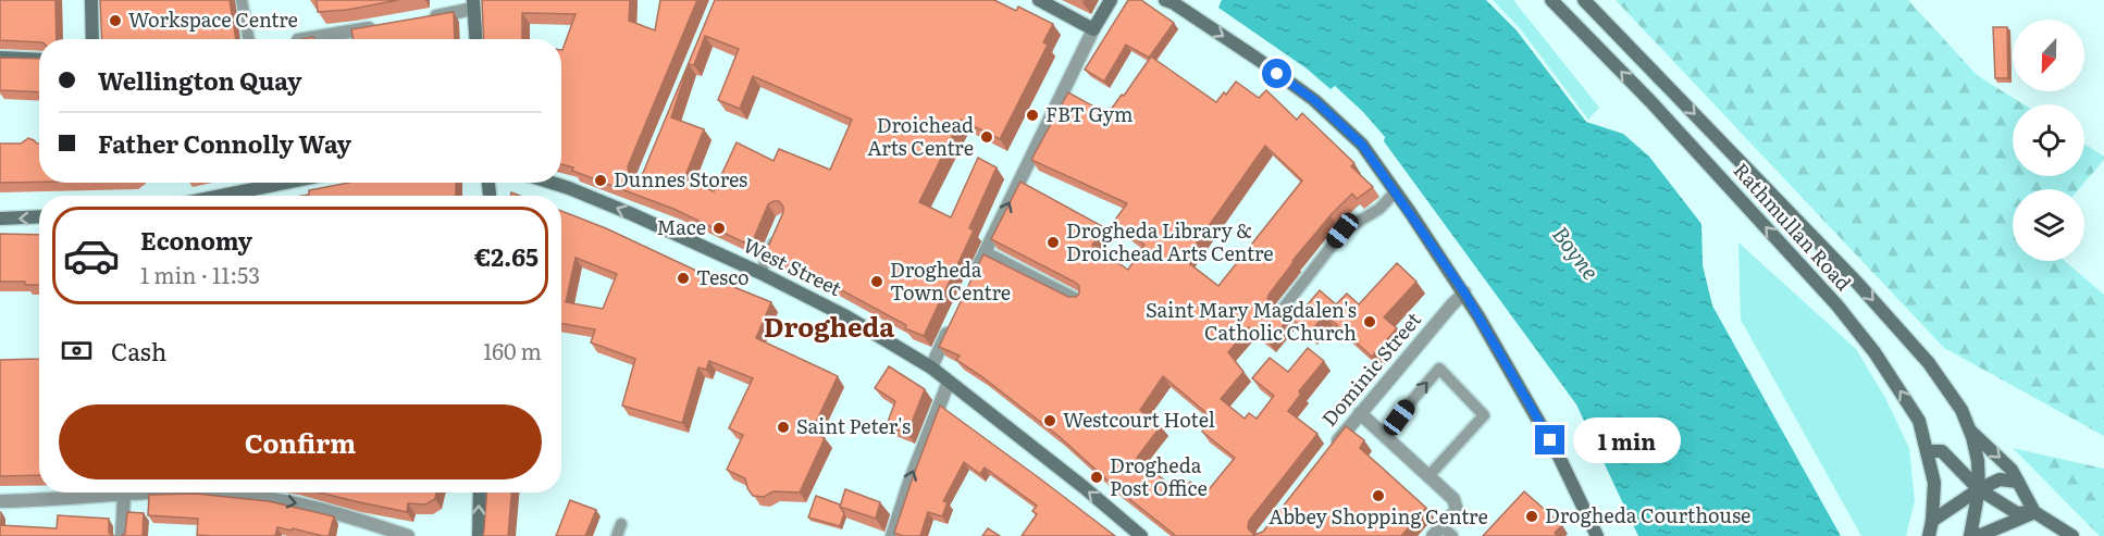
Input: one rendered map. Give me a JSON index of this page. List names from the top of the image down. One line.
{"streets":{"main road":["Rathmullan Road","West Street"],"street":["Dominic Street"]},"one_way":["West Street"],"districts":["Drogheda"],"water":["Boyne"],"places":["Workspace Centre","FBT Gym","Droichead Arts Centre","Dunnes Stores","Mace","Drogheda Library & Droichead Arts Centre","Tesco","Drogheda Town Centre","Saint Mary Magdalen's Catholic Church","Westcourt Hotel","Saint Peter's","Drogheda Post Office","Abbey Shopping Centre","Drogheda Courthouse"],"north":"bottom","page":{"banner":["Wellington Quay","Father Connolly Way"],"list":[{"name":"Economy","note":"1 min · 11:53","value":"€2.65"}],"pay":["Cash","160 m"],"buttons":"Confirm","bubble":"1 min"}}
